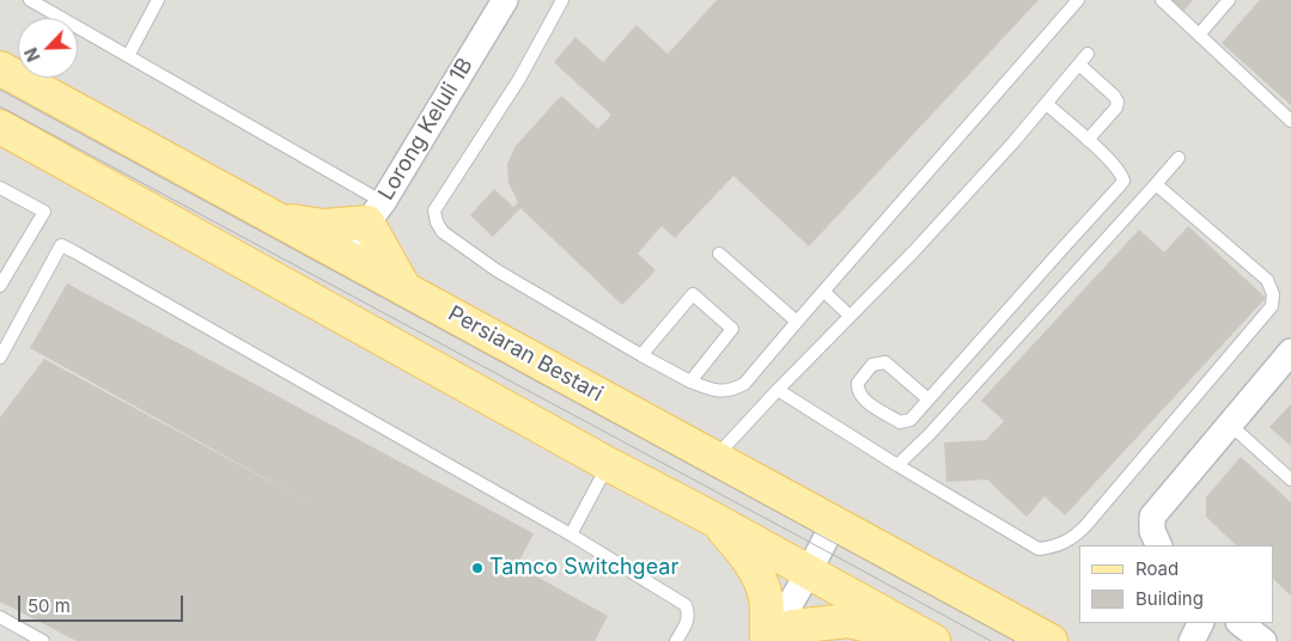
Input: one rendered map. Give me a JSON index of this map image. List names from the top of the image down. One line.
{"streets":{"main road":["Persiaran Bestari"],"street":["Lorong Keluli 1B"]},"crossings":[["Lorong Keluli 1B","Persiaran Bestari"]],"places":["Tamco Switchgear"],"legend":["Road","Building"],"scale_bar":"50 m","north":"bottom left"}
